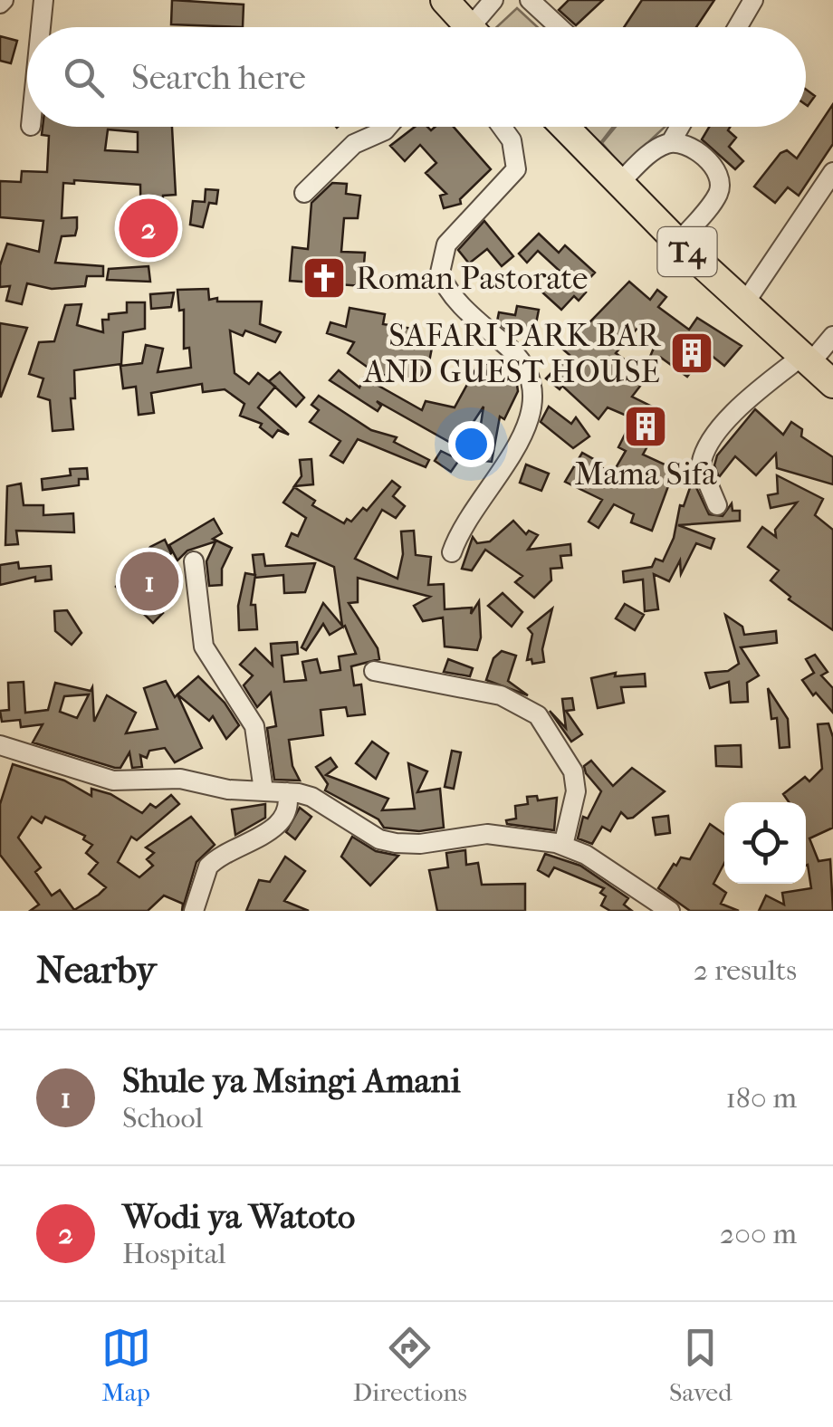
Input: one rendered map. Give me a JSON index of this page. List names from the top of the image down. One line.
{"streets":{"highway":["T4"]},"places":{"church":["Roman Pastorate"],"building":["SAFARI PARK BAR AND GUEST HOUSE","Mama Sifa"]},"page":{"search":"Search here","pins":["2","1"],"heading":["Nearby","2 results"],"list":[{"mark":"1","name":"Shule ya Msingi Amani","note":"School","value":"180 m"},{"mark":"2","name":"Wodi ya Watoto","note":"Hospital","value":"200 m"}],"nav":["Map","Directions","Saved"]}}
